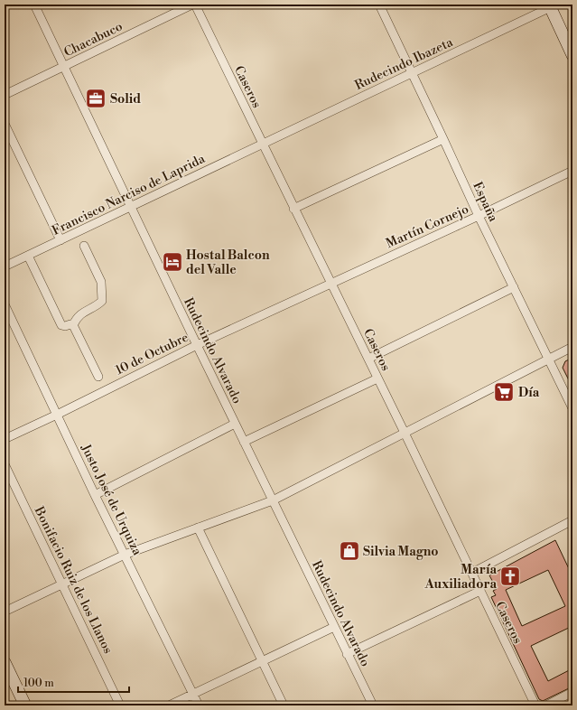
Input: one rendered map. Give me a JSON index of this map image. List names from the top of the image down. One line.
{"streets":{"street":["Chacabuco","Rudecindo Ibazeta","Caseros","Francisco Narciso de Laprida","España","Martín Cornejo","Rudecindo Alvarado","10 de Octubre","Justo José de Urquiza","Bonifacio Ruiz de los Llanos"]},"crossings":[["Chacabuco","Rudecindo Alvarado"],["Rudecindo Ibazeta","Caseros"],["Rudecindo Ibazeta","Francisco Narciso de Laprida"],["Rudecindo Ibazeta","España"],["Caseros","Francisco Narciso de Laprida"],["Caseros","Martín Cornejo"],["Caseros","10 de Octubre"],["Francisco Narciso de Laprida","Rudecindo Alvarado"],["España","Martín Cornejo"],["Martín Cornejo","10 de Octubre"],["Rudecindo Alvarado","10 de Octubre"],["10 de Octubre","Justo José de Urquiza"]],"places":{"office":["Solid"],"hotel":["Hostal Balcon del Valle"],"supermarket":["Día"],"shop":["Silvia Magno"],"church":["María Auxiliadora"]},"scale_bar":"100 m"}
